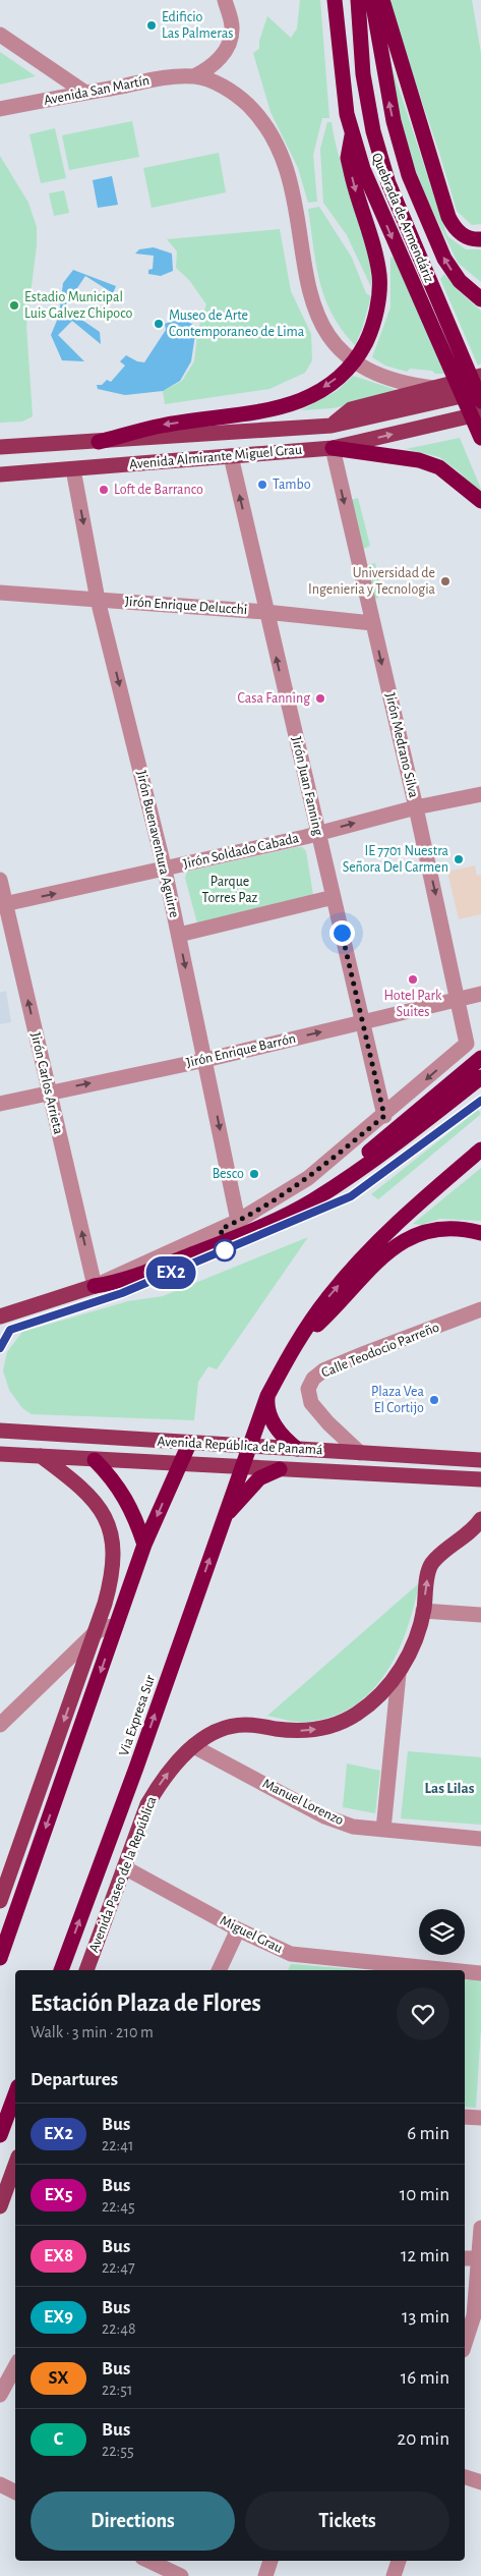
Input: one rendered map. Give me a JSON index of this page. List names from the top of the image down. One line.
{"streets":{"highway":["Quebrada de Armendáriz","Via Expresa Sur"],"main road":["Avenida Almirante Miguel Grau","Avenida República de Panamá","Avenida Paseo de la República"],"street":["Avenida San Martín","Jirón Enrique Delucchi","Jirón Medrano Silva","Jirón Juan Fanning","Jirón Buenaventura Aguirre","Jirón Soldado Cabada","Jirón Enrique Barrón","Jirón Carlos Arrieta","Calle Teodocio Parreño","Manuel Lorenzo","Miguel Grau"]},"crossings":[["Avenida San Martín","Avenida Almirante Miguel Grau"],["Avenida Almirante Miguel Grau","Jirón Medrano Silva"],["Avenida Almirante Miguel Grau","Jirón Juan Fanning"],["Avenida Almirante Miguel Grau","Jirón Buenaventura Aguirre"],["Jirón Enrique Delucchi","Jirón Medrano Silva"],["Jirón Enrique Delucchi","Jirón Juan Fanning"],["Jirón Enrique Delucchi","Jirón Buenaventura Aguirre"],["Jirón Medrano Silva","Jirón Juan Fanning"],["Jirón Medrano Silva","Jirón Soldado Cabada"],["Jirón Medrano Silva","Jirón Enrique Barrón"],["Jirón Juan Fanning","Jirón Soldado Cabada"],["Jirón Juan Fanning","Jirón Enrique Barrón"],["Jirón Buenaventura Aguirre","Jirón Soldado Cabada"],["Jirón Buenaventura Aguirre","Jirón Enrique Barrón"],["Jirón Soldado Cabada","Jirón Carlos Arrieta"],["Jirón Enrique Barrón","Jirón Carlos Arrieta"],["Calle Teodocio Parreño","Avenida República de Panamá"],["Avenida República de Panamá","Via Expresa Sur"],["Manuel Lorenzo","Avenida Paseo de la República"],["Avenida Paseo de la República","Miguel Grau"]],"one_way":["Jirón Medrano Silva","Jirón Juan Fanning","Jirón Buenaventura Aguirre","Jirón Soldado Cabada","Jirón Carlos Arrieta","Avenida Paseo de la República"],"districts":["Las Lilas"],"parks":["Parque Torres Paz"],"places":["Edificio Las Palmeras","Estadio Municipal Luis Galvez Chipoco","Museo de Arte Contemporaneo de Lima","Tambo","Loft de Barranco","Universidad de Ingenieria y Tecnologia","Casa Fanning","IE 7701 Nuestra Señora Del Carmen","Hotel Park Suites","Besco","Plaza Vea El Cortijo"],"lines":["bus line EX2"],"page":{"on_map":"EX2","heading":[["Estación Plaza de Flores","Walk · 3 min · 210 m"],"Departures"],"list":[{"mark":"EX2","name":"Bus","note":"22:41","value":"6 min"},{"mark":"EX5","name":"Bus","note":"22:45","value":"10 min"},{"mark":"EX8","name":"Bus","note":"22:47","value":"12 min"},{"mark":"EX9","name":"Bus","note":"22:48","value":"13 min"},{"mark":"SX","name":"Bus","note":"22:51","value":"16 min"},{"mark":"C","name":"Bus","note":"22:55","value":"20 min"}],"buttons":["Directions","Tickets"]}}
